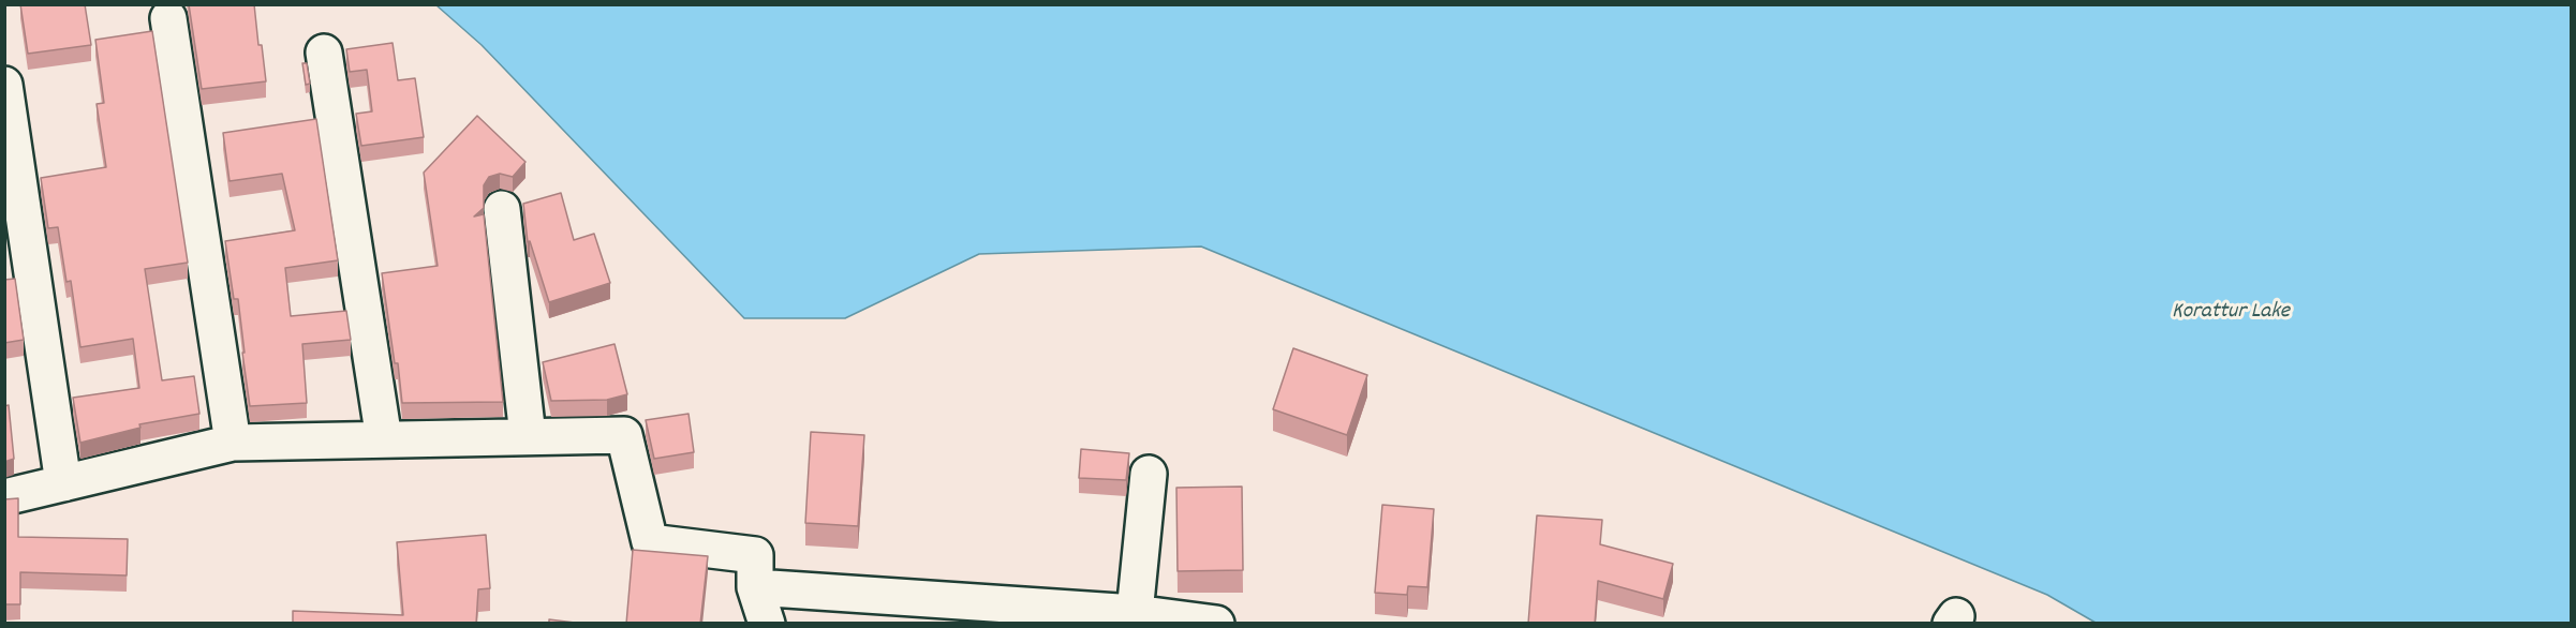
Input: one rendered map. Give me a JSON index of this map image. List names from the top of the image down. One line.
{"water":["Korattur Lake"]}
